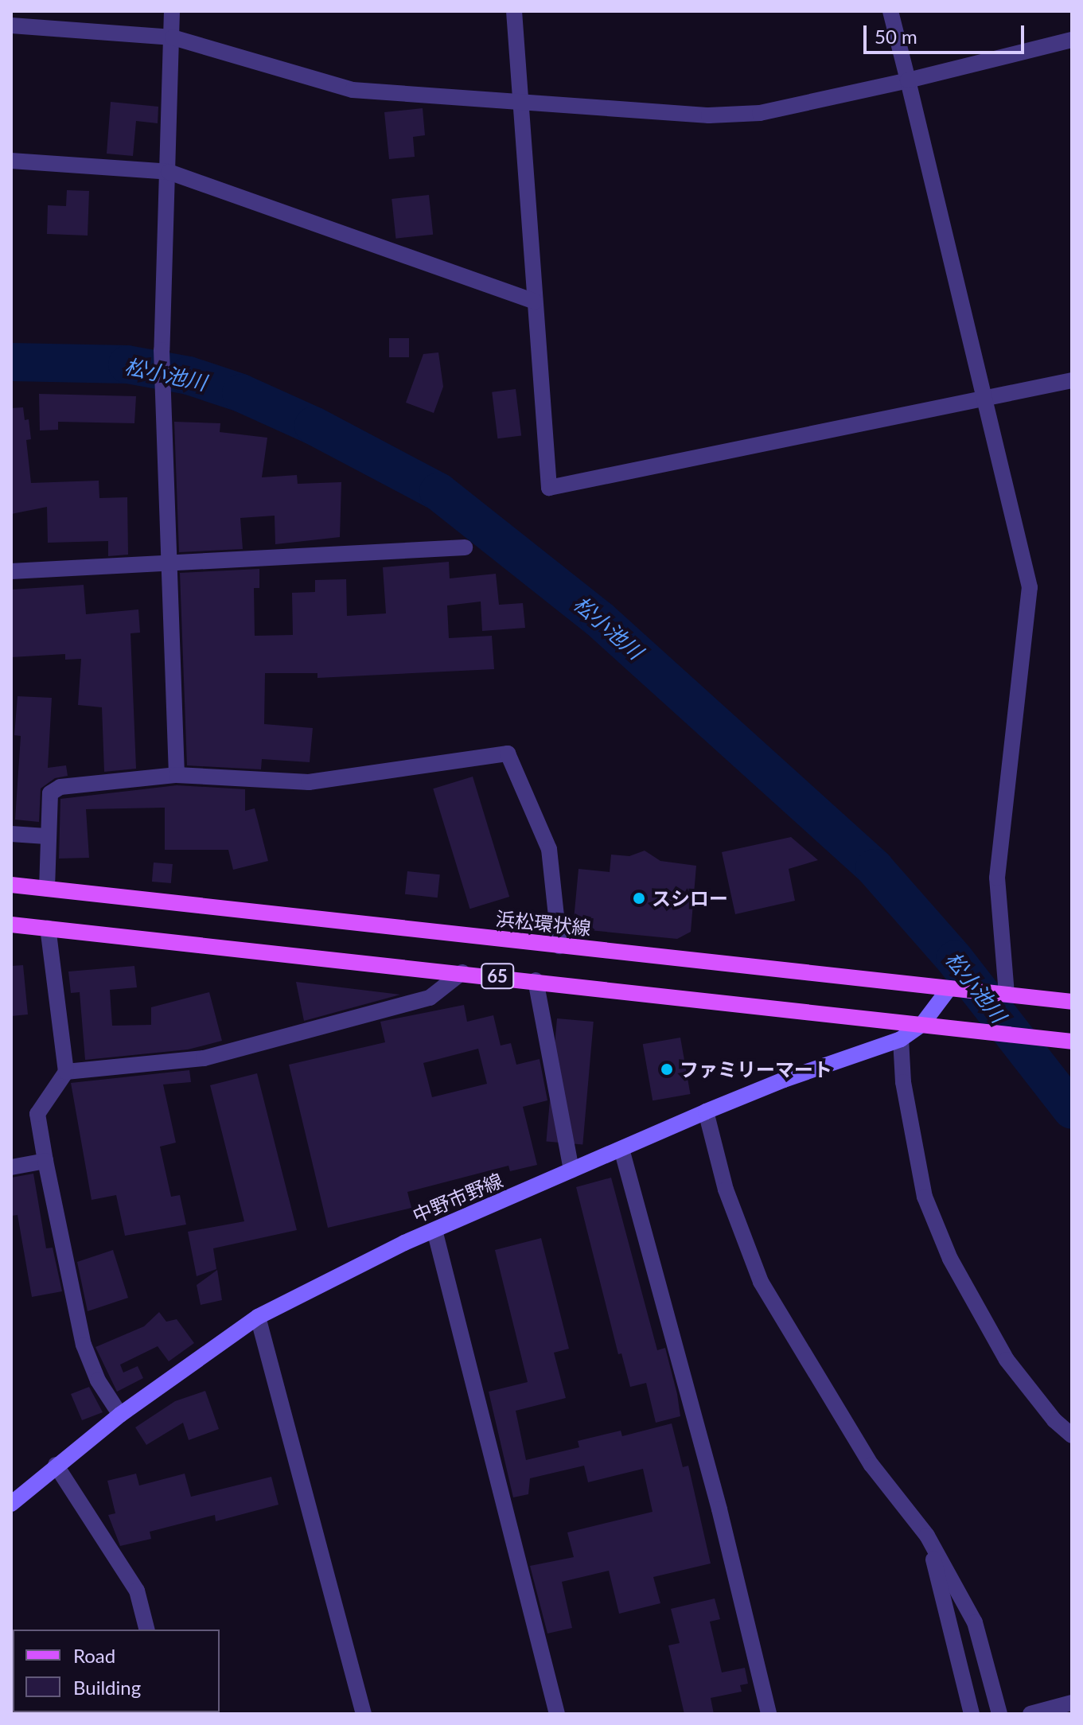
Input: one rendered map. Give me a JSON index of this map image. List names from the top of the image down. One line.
{"streets":{"main road":["浜松環状線","65","中野市野線"]},"crossings":[["浜松環状線","中野市野線"],["65","中野市野線"]],"water":["松小池川"],"places":["スシロー","ファミリーマート"],"legend":["Road","Building"],"scale_bar":"50 m"}
